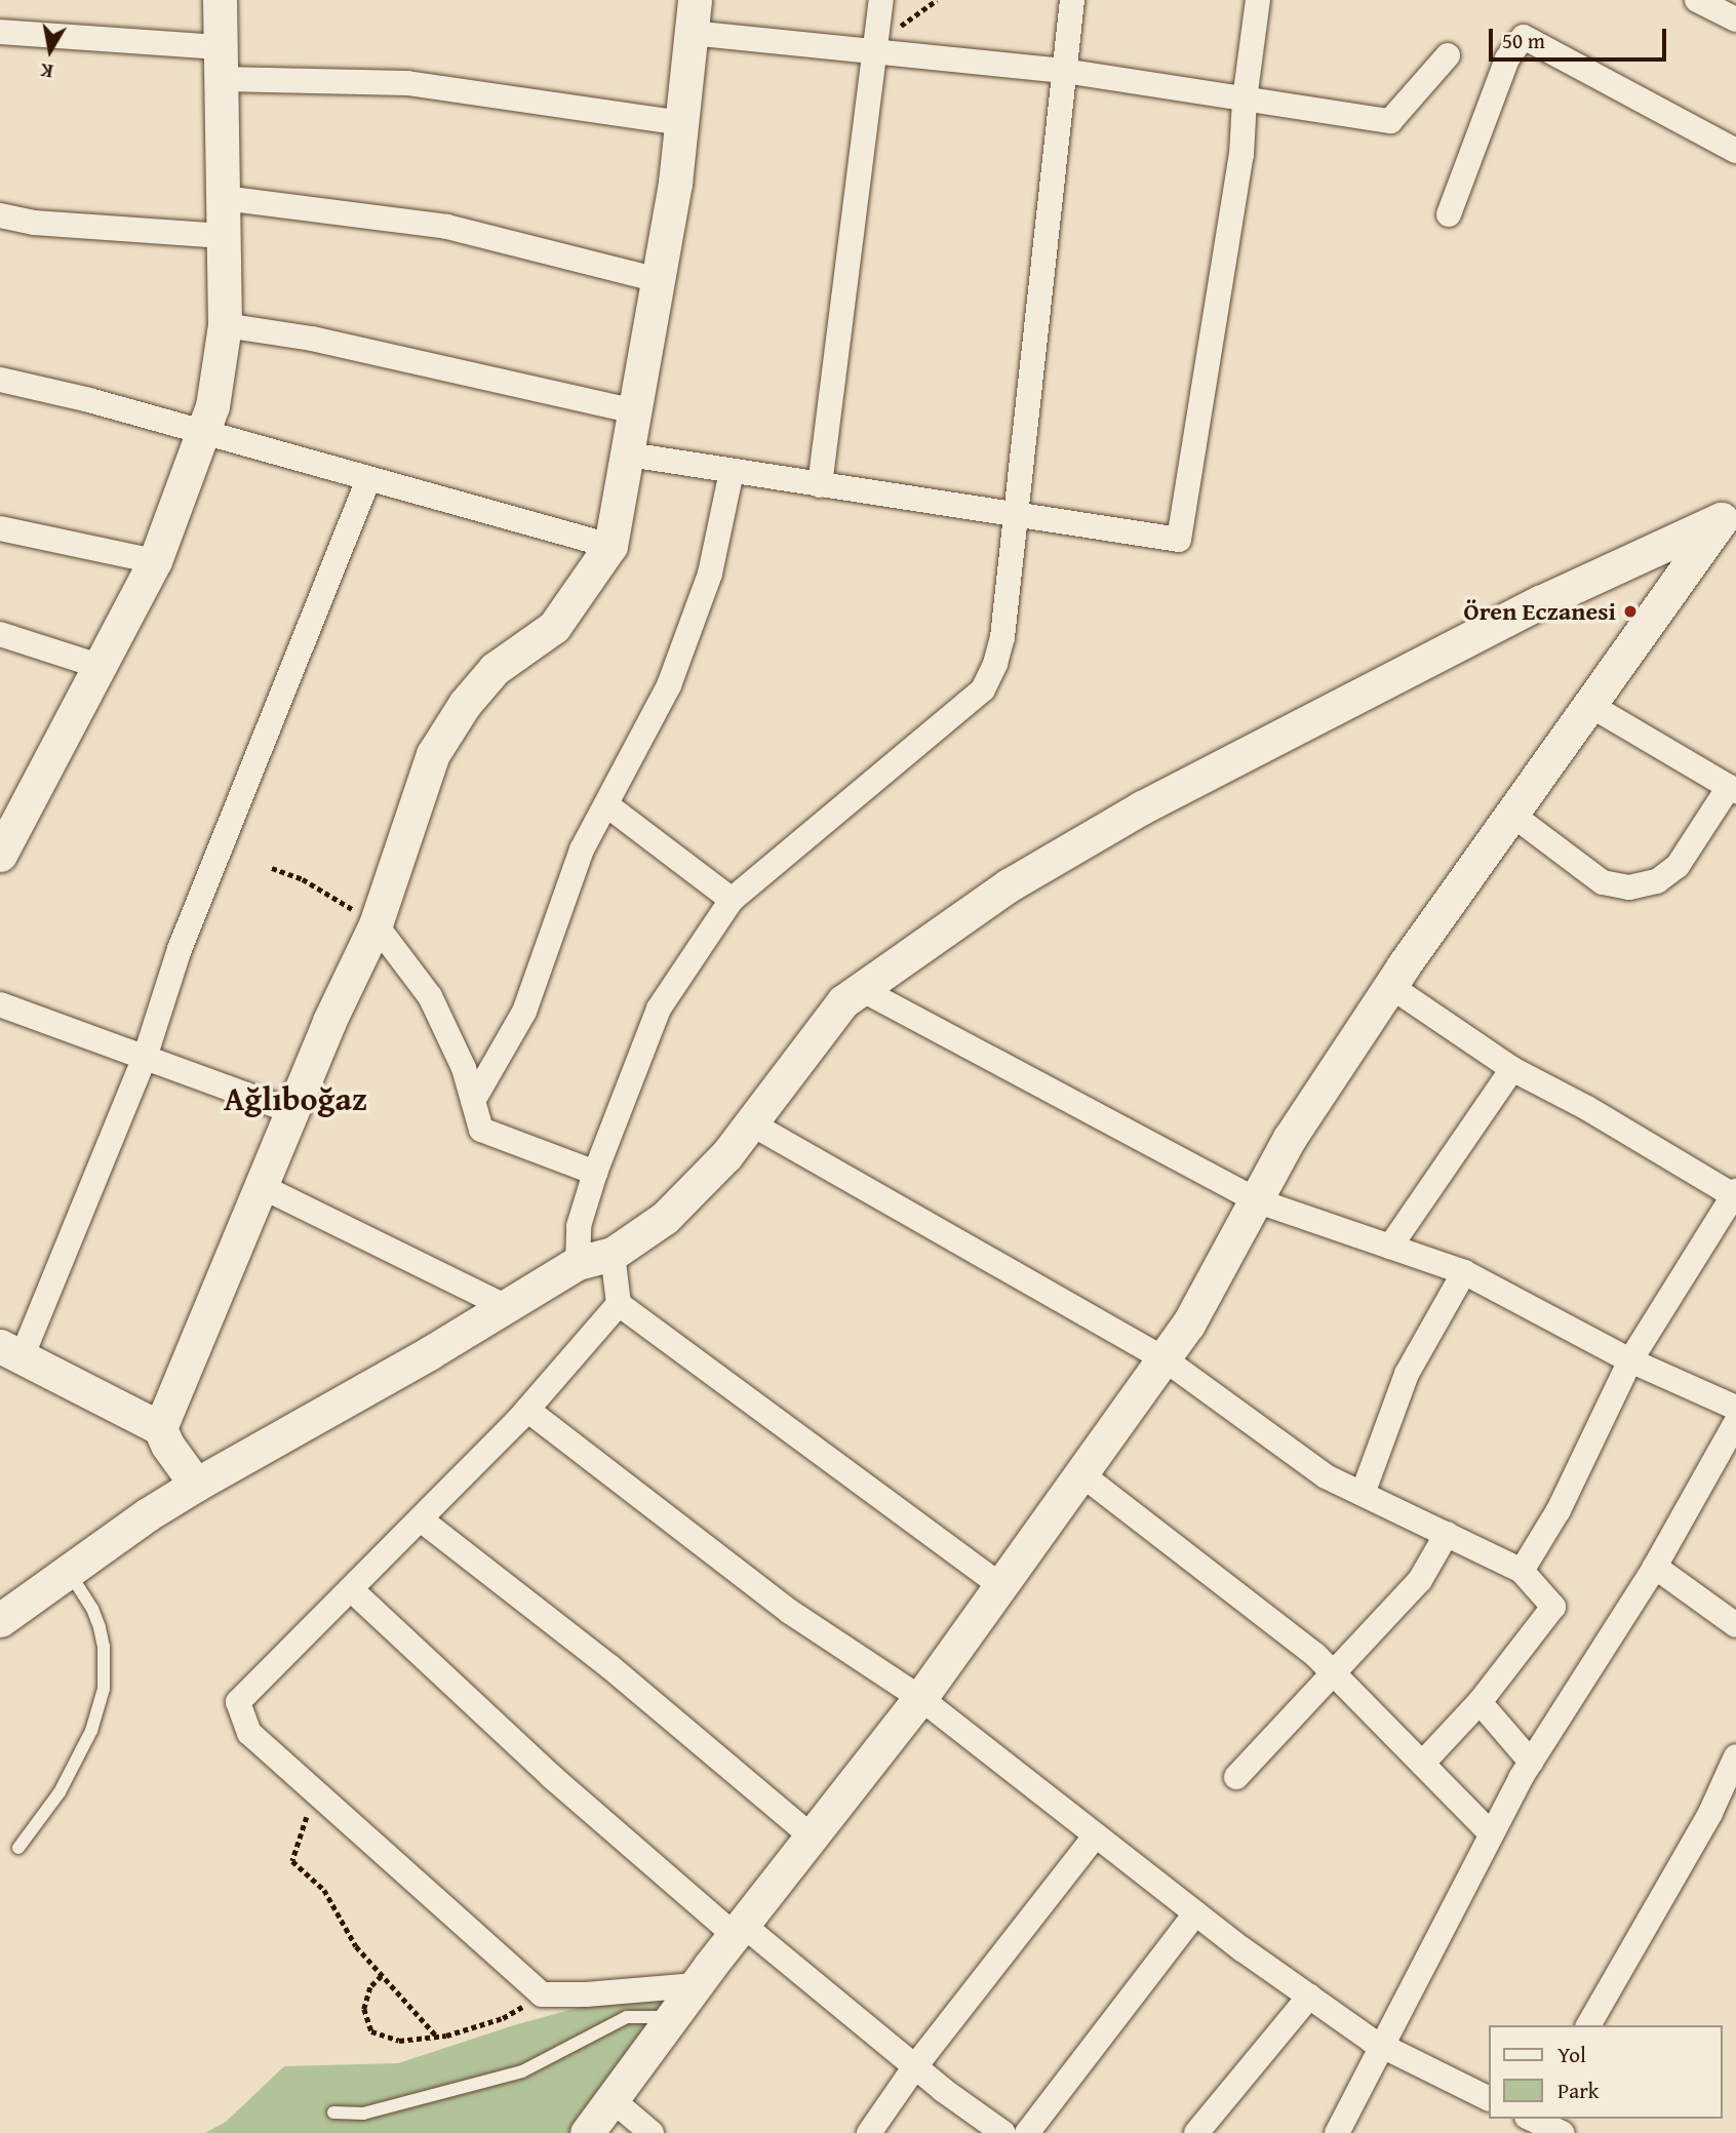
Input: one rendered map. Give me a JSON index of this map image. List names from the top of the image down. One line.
{"districts":["Ağlıboğaz"],"places":["Ören Eczanesi"],"legend":["Yol","Park"],"scale_bar":"50 m","north":"bottom"}
